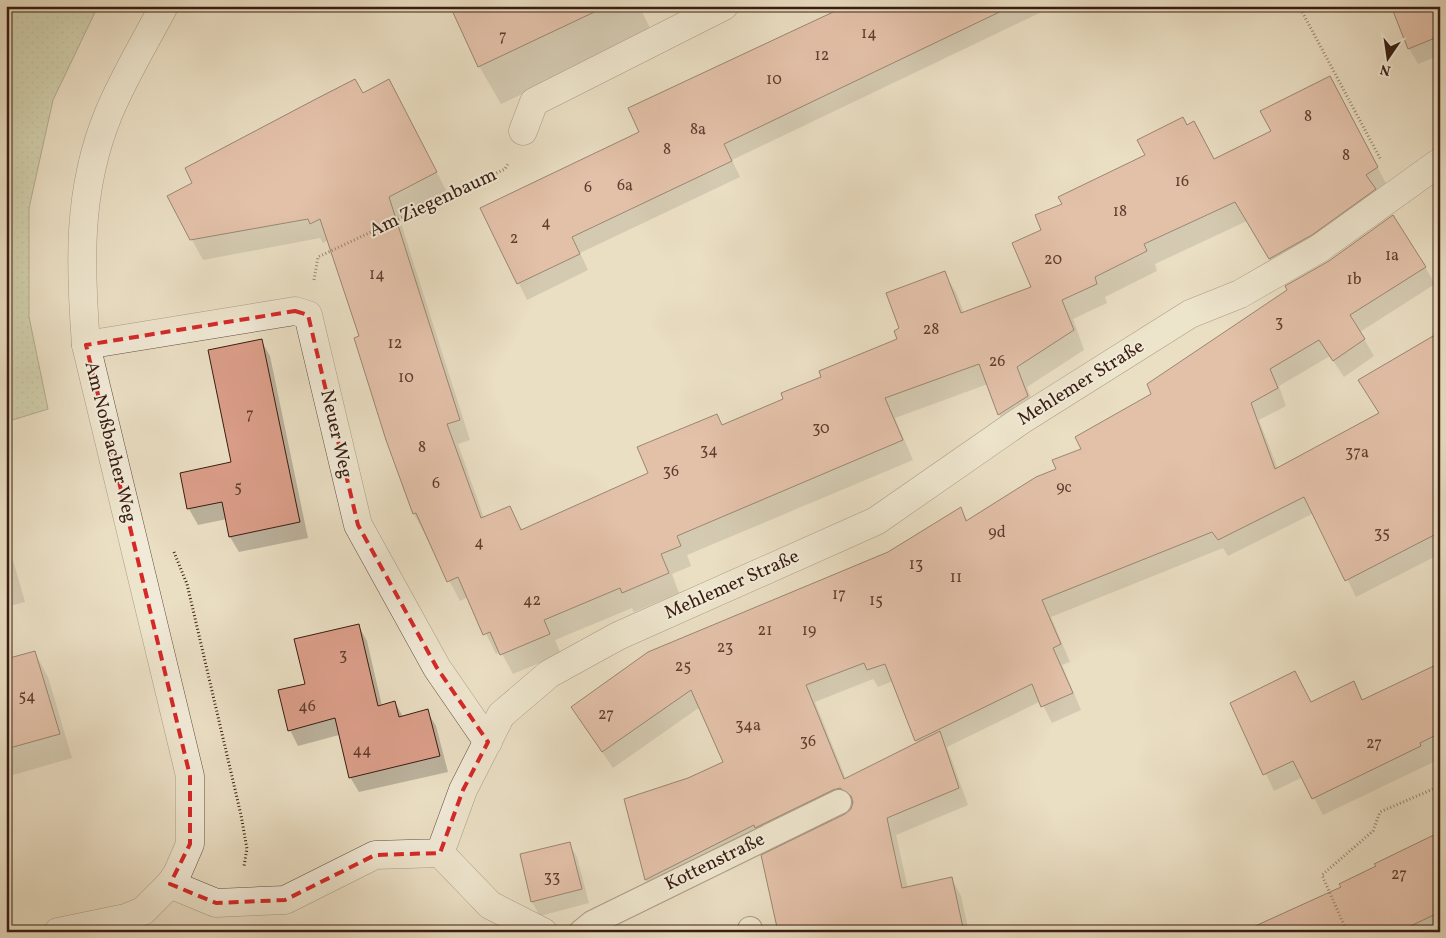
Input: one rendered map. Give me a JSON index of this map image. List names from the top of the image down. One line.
{"streets":{"street":["Mehlemer Straße","Neuer Weg","Am Noßbacher Weg"],"lane":["Kottenstraße"],"path":["Am Ziegenbaum"]},"crossings":[["Am Ziegenbaum","Neuer Weg"],["Mehlemer Straße","Neuer Weg"]],"house_numbers":["14","7","12","10","8","8a","8","8","16","6a","6","18","4","2","1a","20","14","1b","3","28","12","26","10","7","30","8","34","37a","36","6","5","9c","9d","35","4","13","11","17","42","15","21","19","23","3","25","54","46","27","34a","36","27","44","27","33"],"north":"bottom"}
